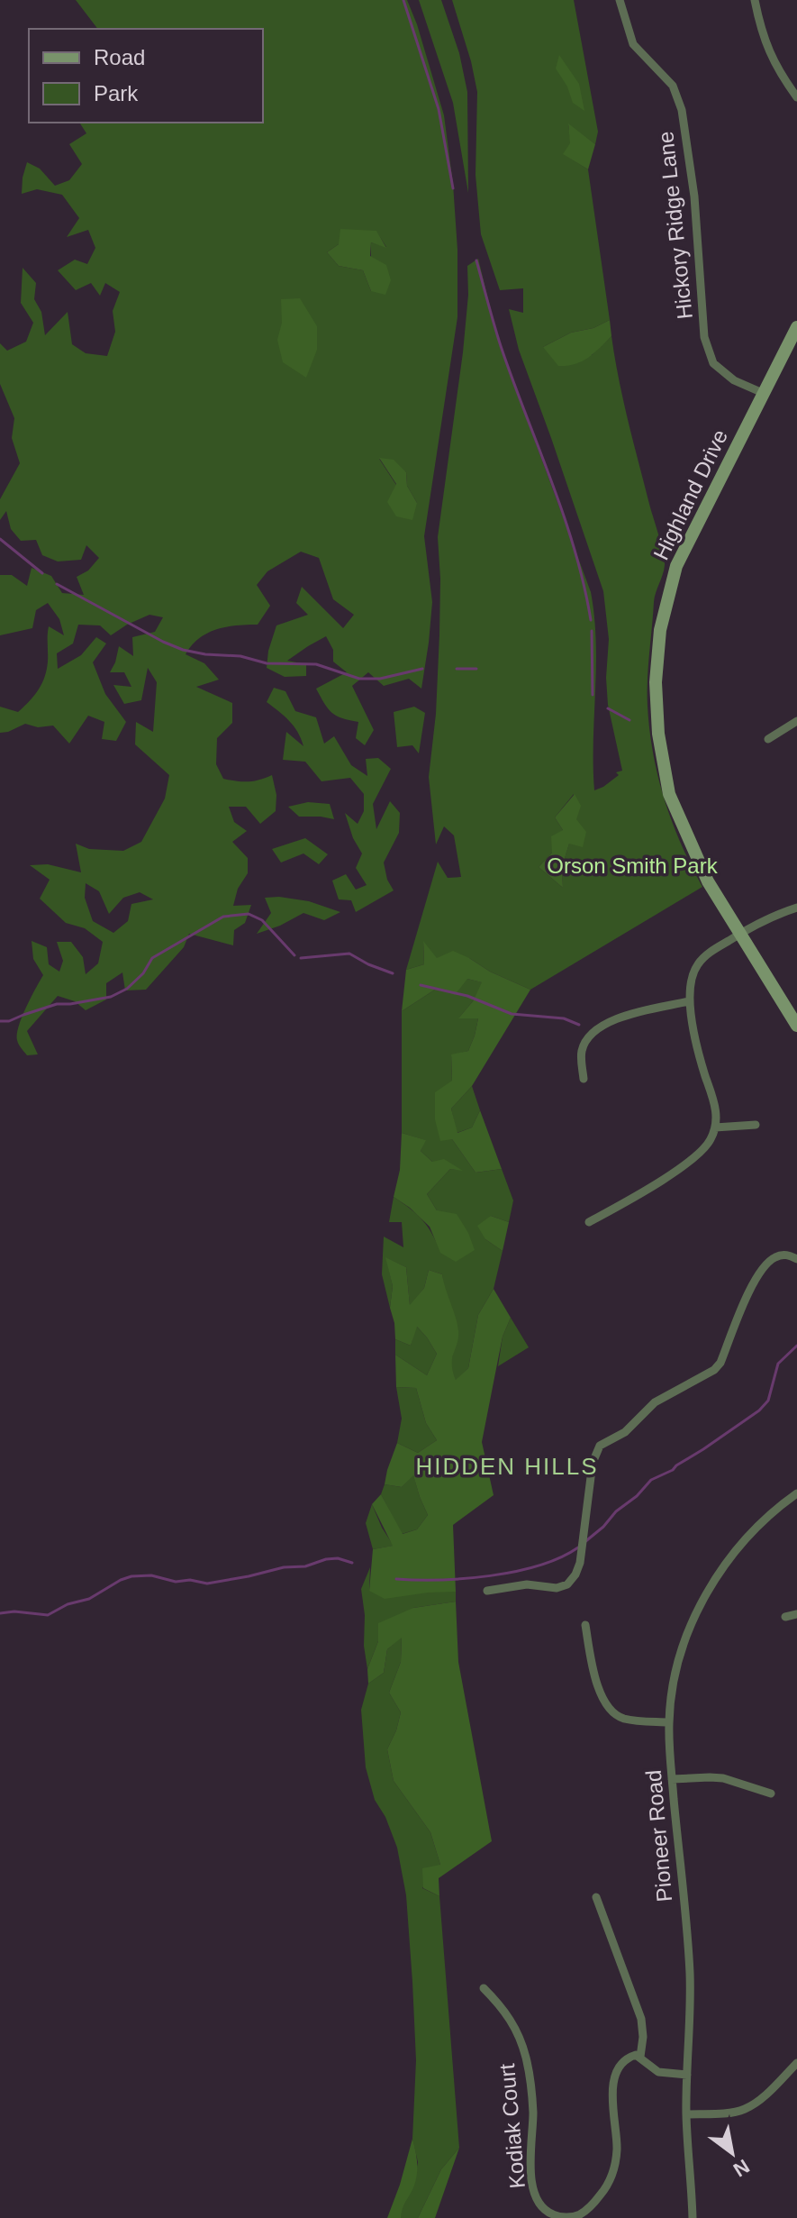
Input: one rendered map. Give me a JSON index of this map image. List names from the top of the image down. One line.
{"streets":{"street":["Hickory Ridge Lane","Highland Drive","Pioneer Road","Kodiak Court"]},"crossings":[["Hickory Ridge Lane","Highland Drive"]],"districts":["HIDDEN HILLS"],"parks":["Orson Smith Park"],"legend":["Road","Park"],"north":"bottom right"}
